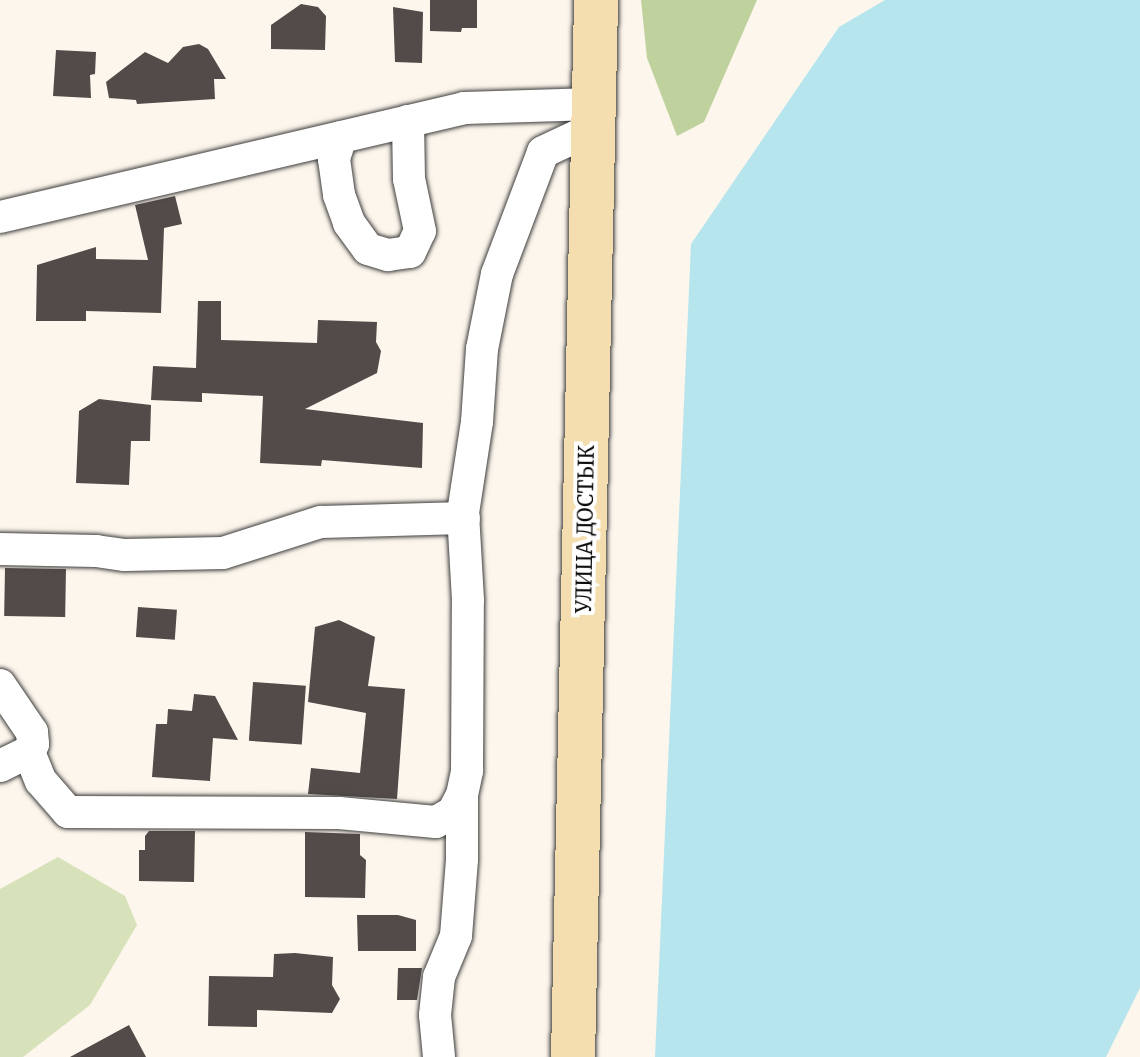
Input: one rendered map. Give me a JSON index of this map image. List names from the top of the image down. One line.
{"streets":{"main road":["УЛИЦА ДОСТЫК"]}}
